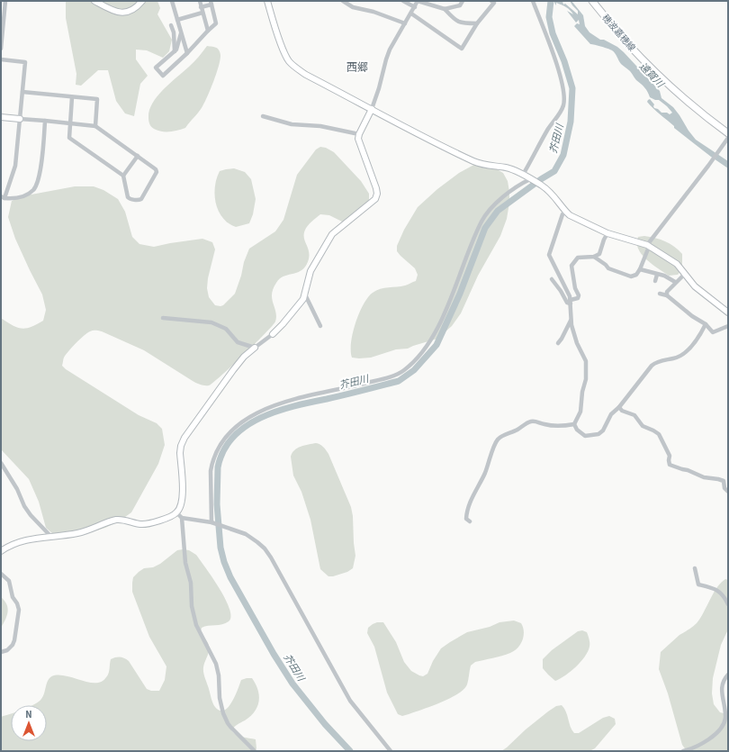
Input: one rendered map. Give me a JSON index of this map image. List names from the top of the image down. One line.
{"streets":{"main road":["穂波嘉穂線"]},"districts":["西郷"],"water":["遠賀川","芥田川"],"north":"top"}
